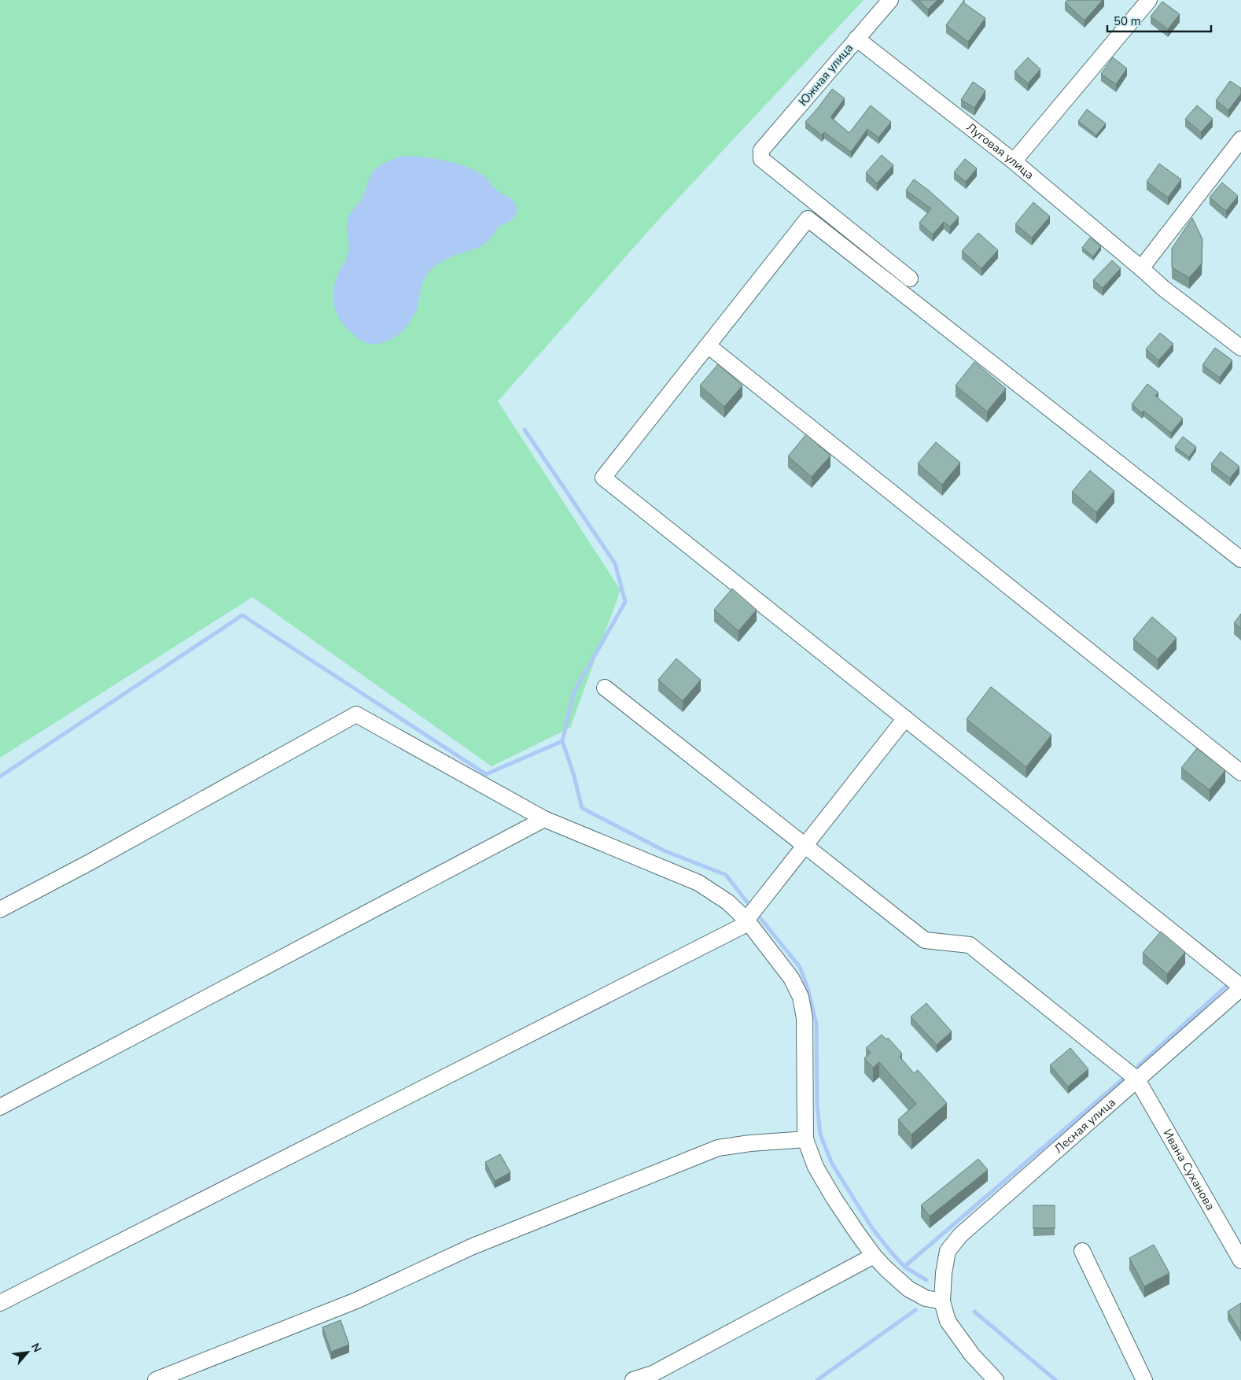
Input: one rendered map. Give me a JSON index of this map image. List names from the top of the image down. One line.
{"streets":{"street":["Южная улица","Луговая улица","Лесная улица","Ивана Суханова"]},"crossings":[["Южная улица","Луговая улица"],["Лесная улица","Ивана Суханова"]],"scale_bar":"50 m","north":"top right"}
